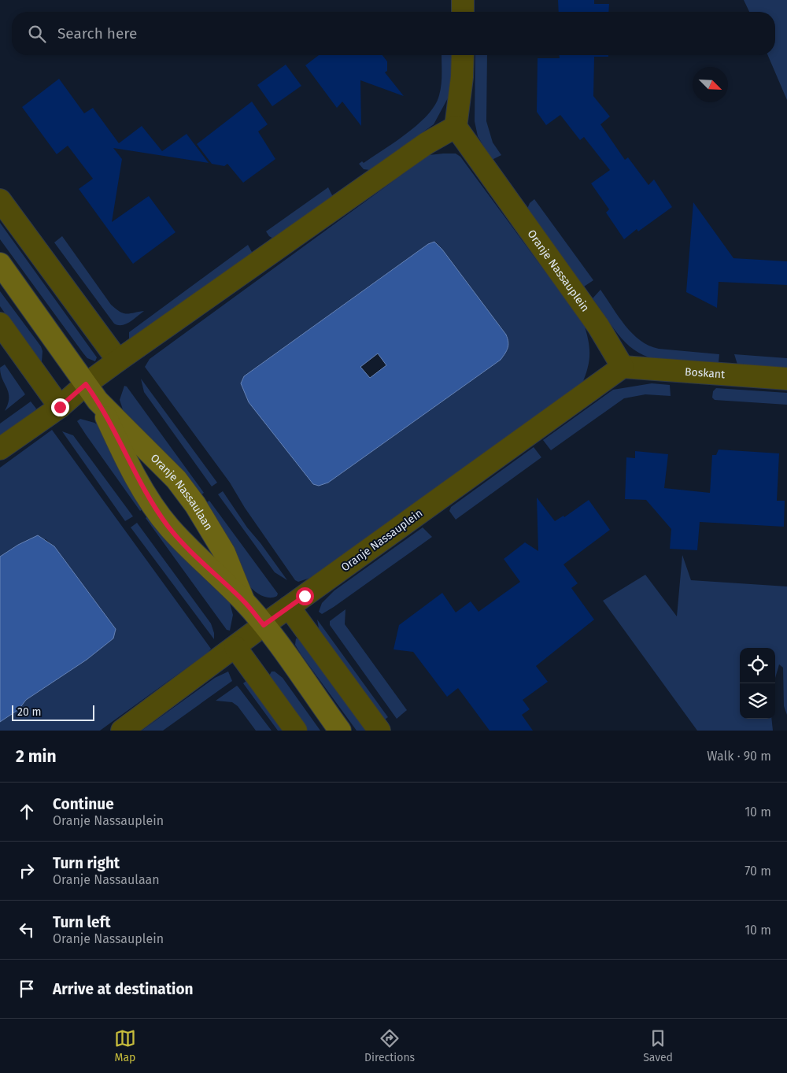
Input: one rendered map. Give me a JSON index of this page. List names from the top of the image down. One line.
{"streets":{"street":["Oranje Nassauplein","Boskant","Oranje Nassaulaan"]},"crossings":[["Oranje Nassauplein","Boskant"],["Oranje Nassauplein","Oranje Nassaulaan"]],"scale_bar":"20 m","north":"bottom right","page":{"search":"Search here","scale":"20 m","heading":["2 min","Walk · 90 m"],"list":[["Continue","Oranje Nassauplein","10 m"],["Turn right","Oranje Nassaulaan","70 m"],["Turn left","Oranje Nassauplein","10 m"],"Arrive at destination"],"nav":["Map","Directions","Saved"]}}
